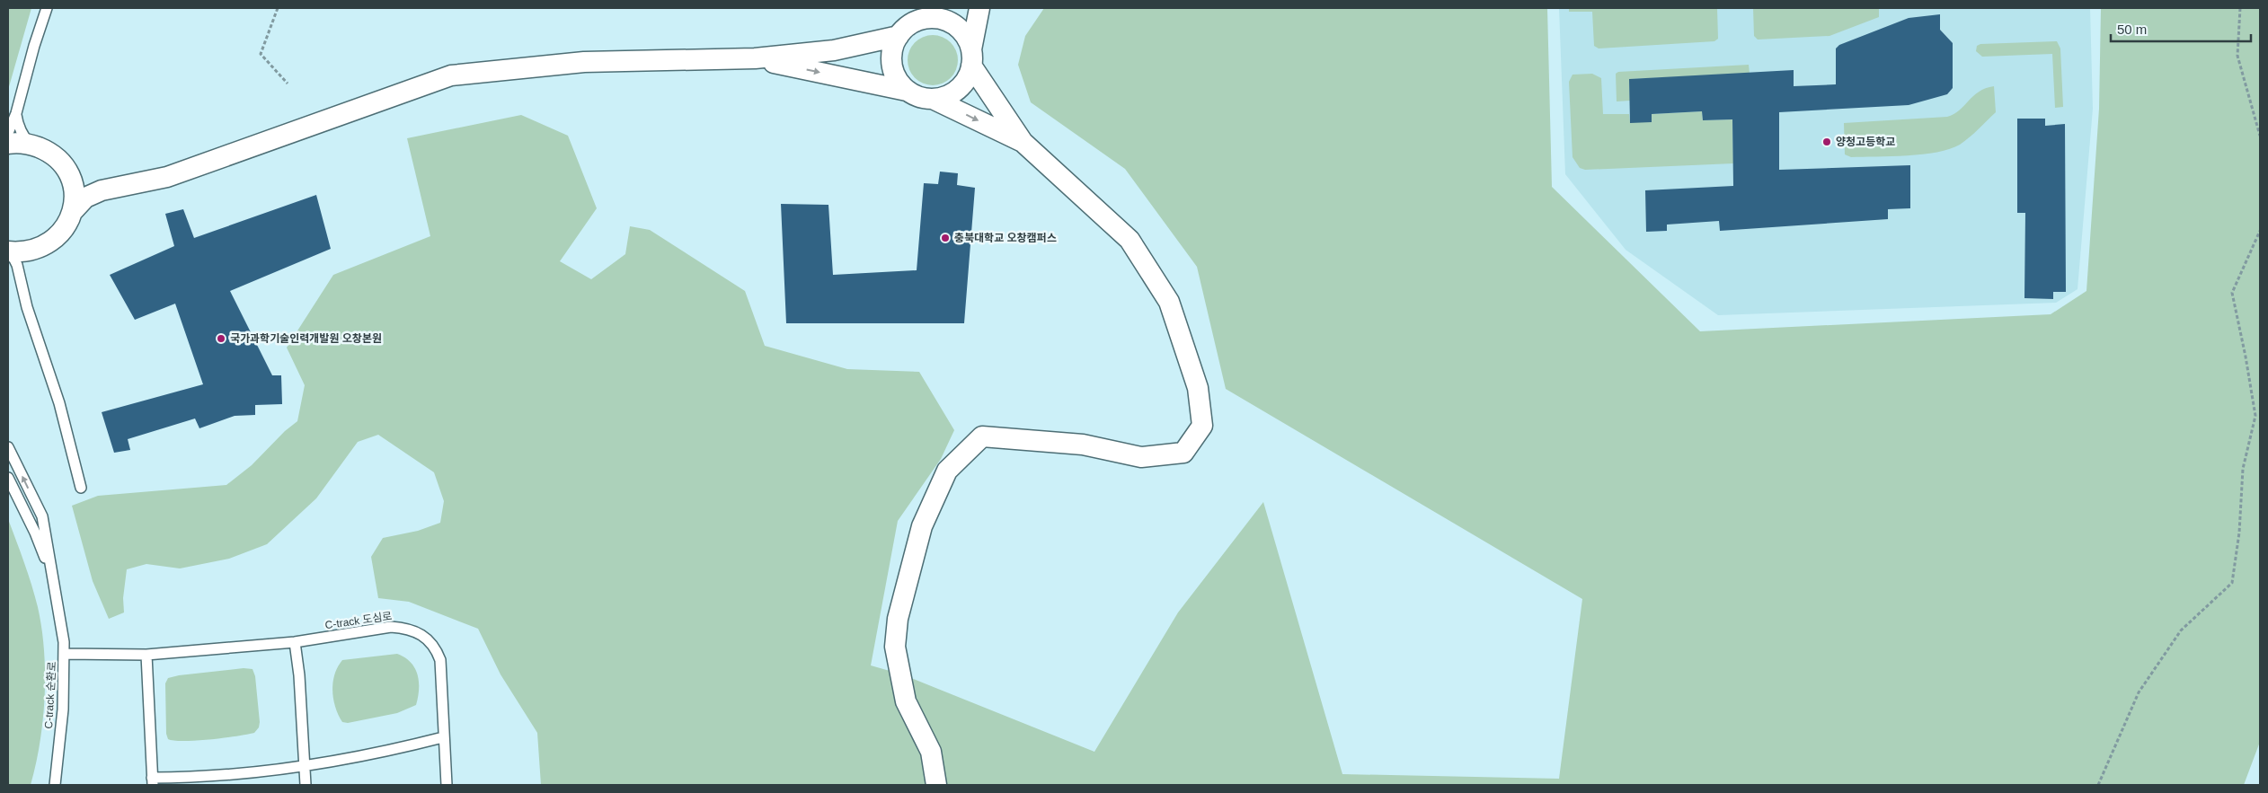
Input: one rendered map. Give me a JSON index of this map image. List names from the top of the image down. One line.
{"streets":{"lane":["C-track 도심로","C-track 순환로"]},"crossings":[["C-track 도심로","C-track 순환로"]],"places":["양청고등학교","충북대학교 오창캠퍼스","국가과학기술인력개발원 오창본원"],"scale_bar":"50 m"}
